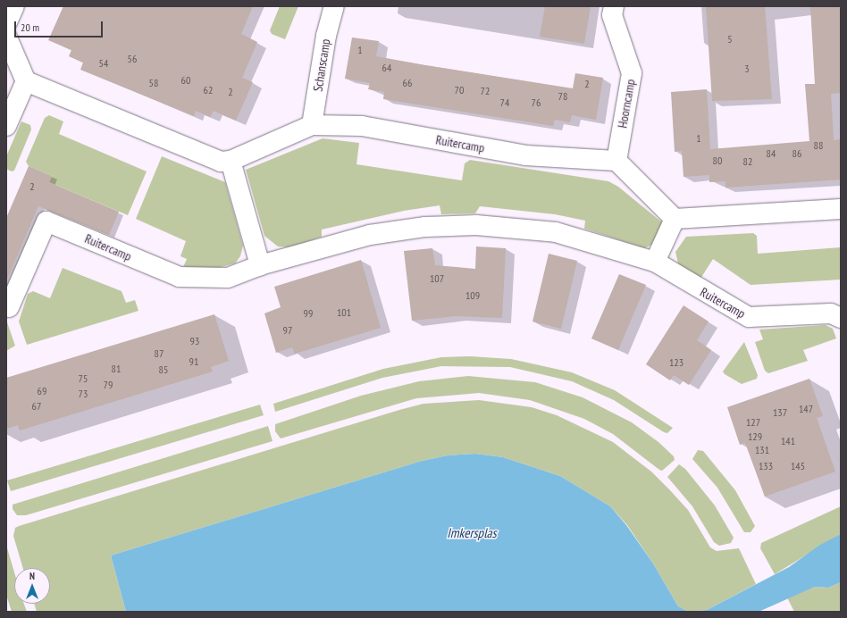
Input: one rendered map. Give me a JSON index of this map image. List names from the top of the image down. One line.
{"streets":{"street":["Schanscamp","Hoorncamp","Ruitercamp"]},"crossings":[["Schanscamp","Ruitercamp"],["Hoorncamp","Ruitercamp"]],"water":["Imkersplas"],"house_numbers":["5","1","56","54","64","3","60","58","66","2","62","70","72","2","78","74","76","1","88","84","86","80","82","2","107","109","101","99","97","93","87","91","123","81","85","75","79","69","73","67","147","137","127","129","141","131","133","145"],"scale_bar":"20 m","north":"top"}
